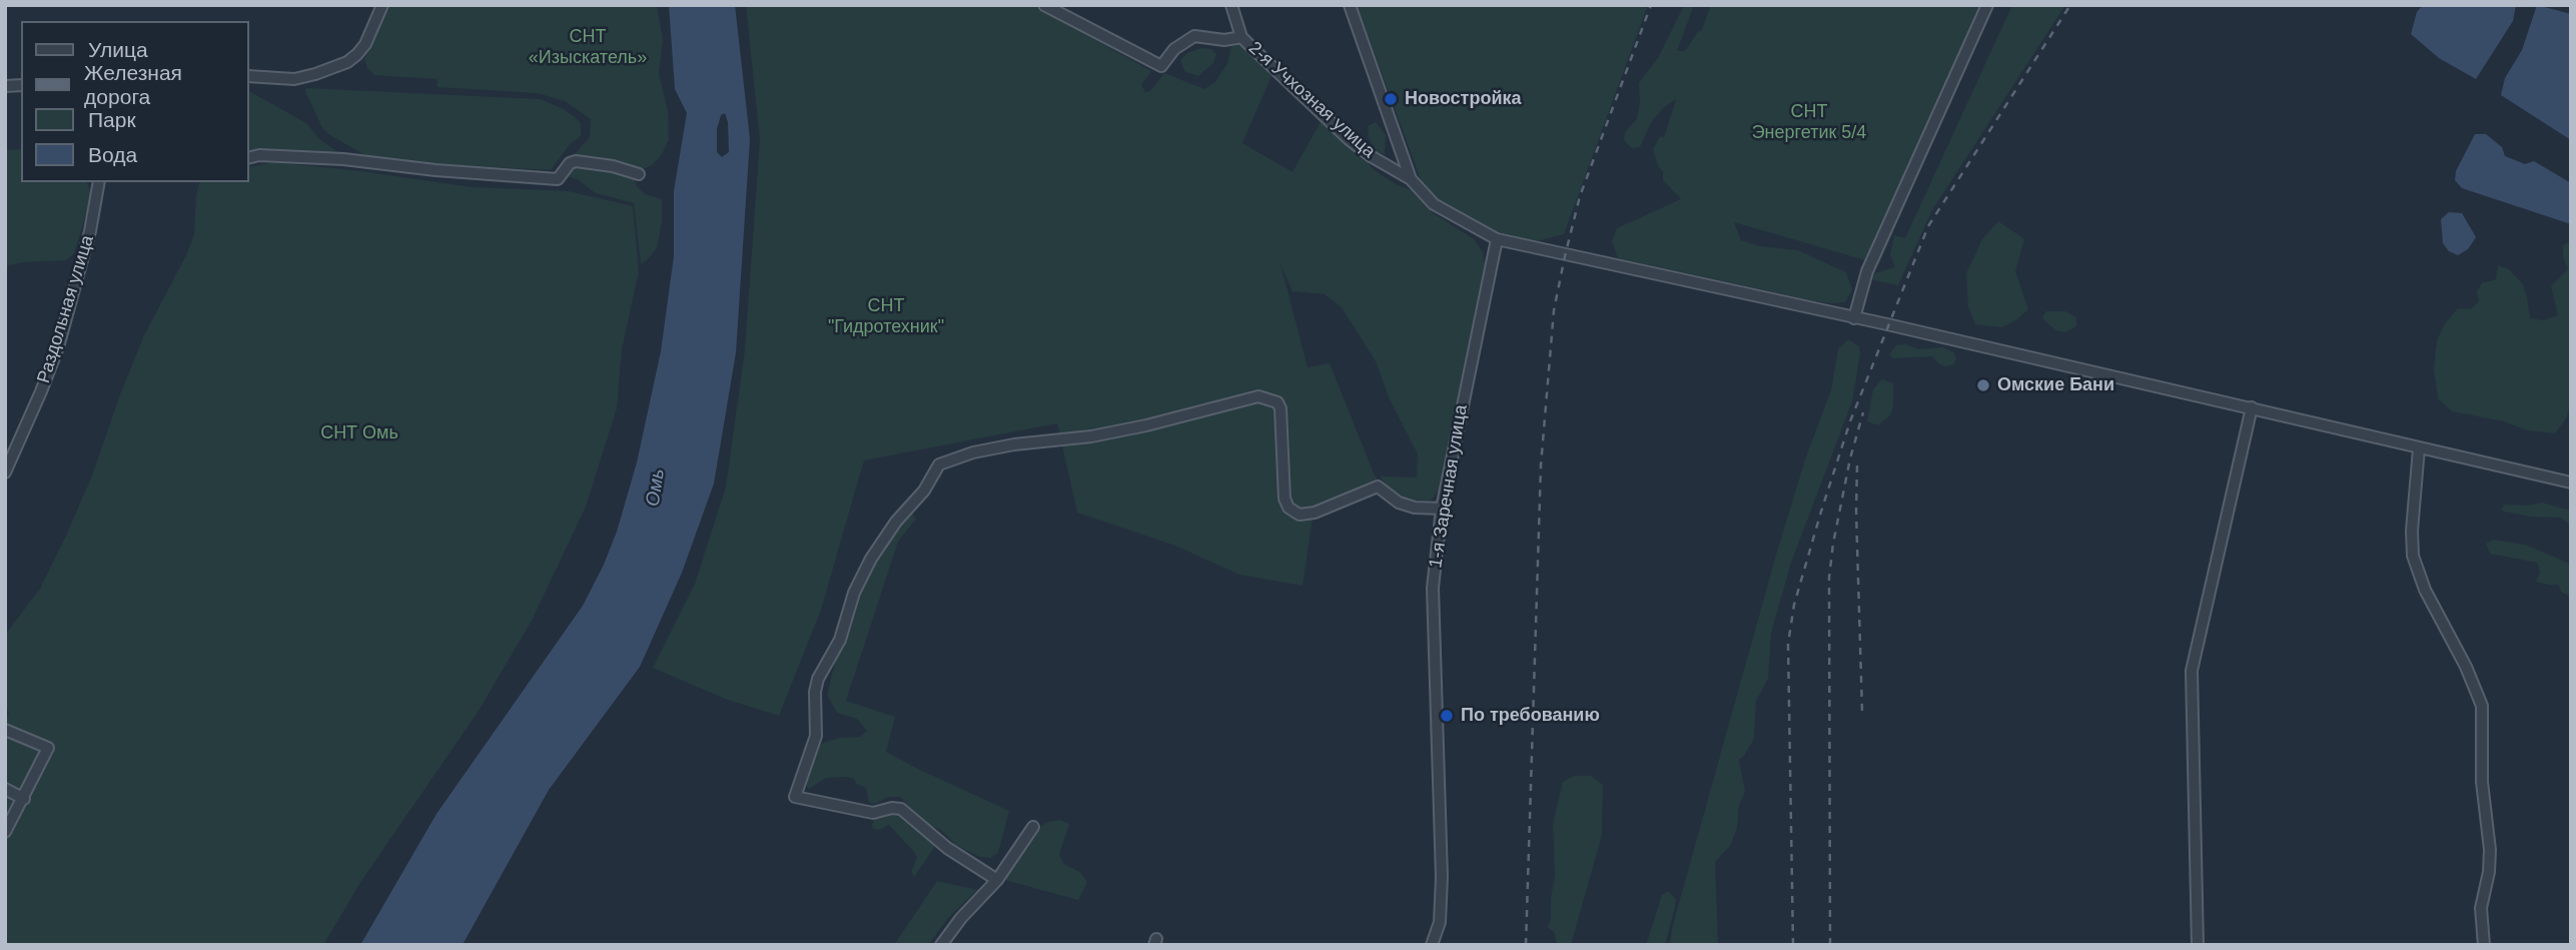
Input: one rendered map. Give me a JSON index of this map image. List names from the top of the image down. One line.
{"streets":{"street":["2-я Учхозная улица","Раздольная улица","1-я Заречная улица"]},"water":["Омь"],"parks":["СНТ «Изыскатель»","СНТ Энергетик 5/4","СНТ \"Гидротехник\"","СНТ Омь"],"places":["Новостройка","Омские Бани","По требованию"],"legend":["Улица","Железная дорога","Парк","Вода"]}
